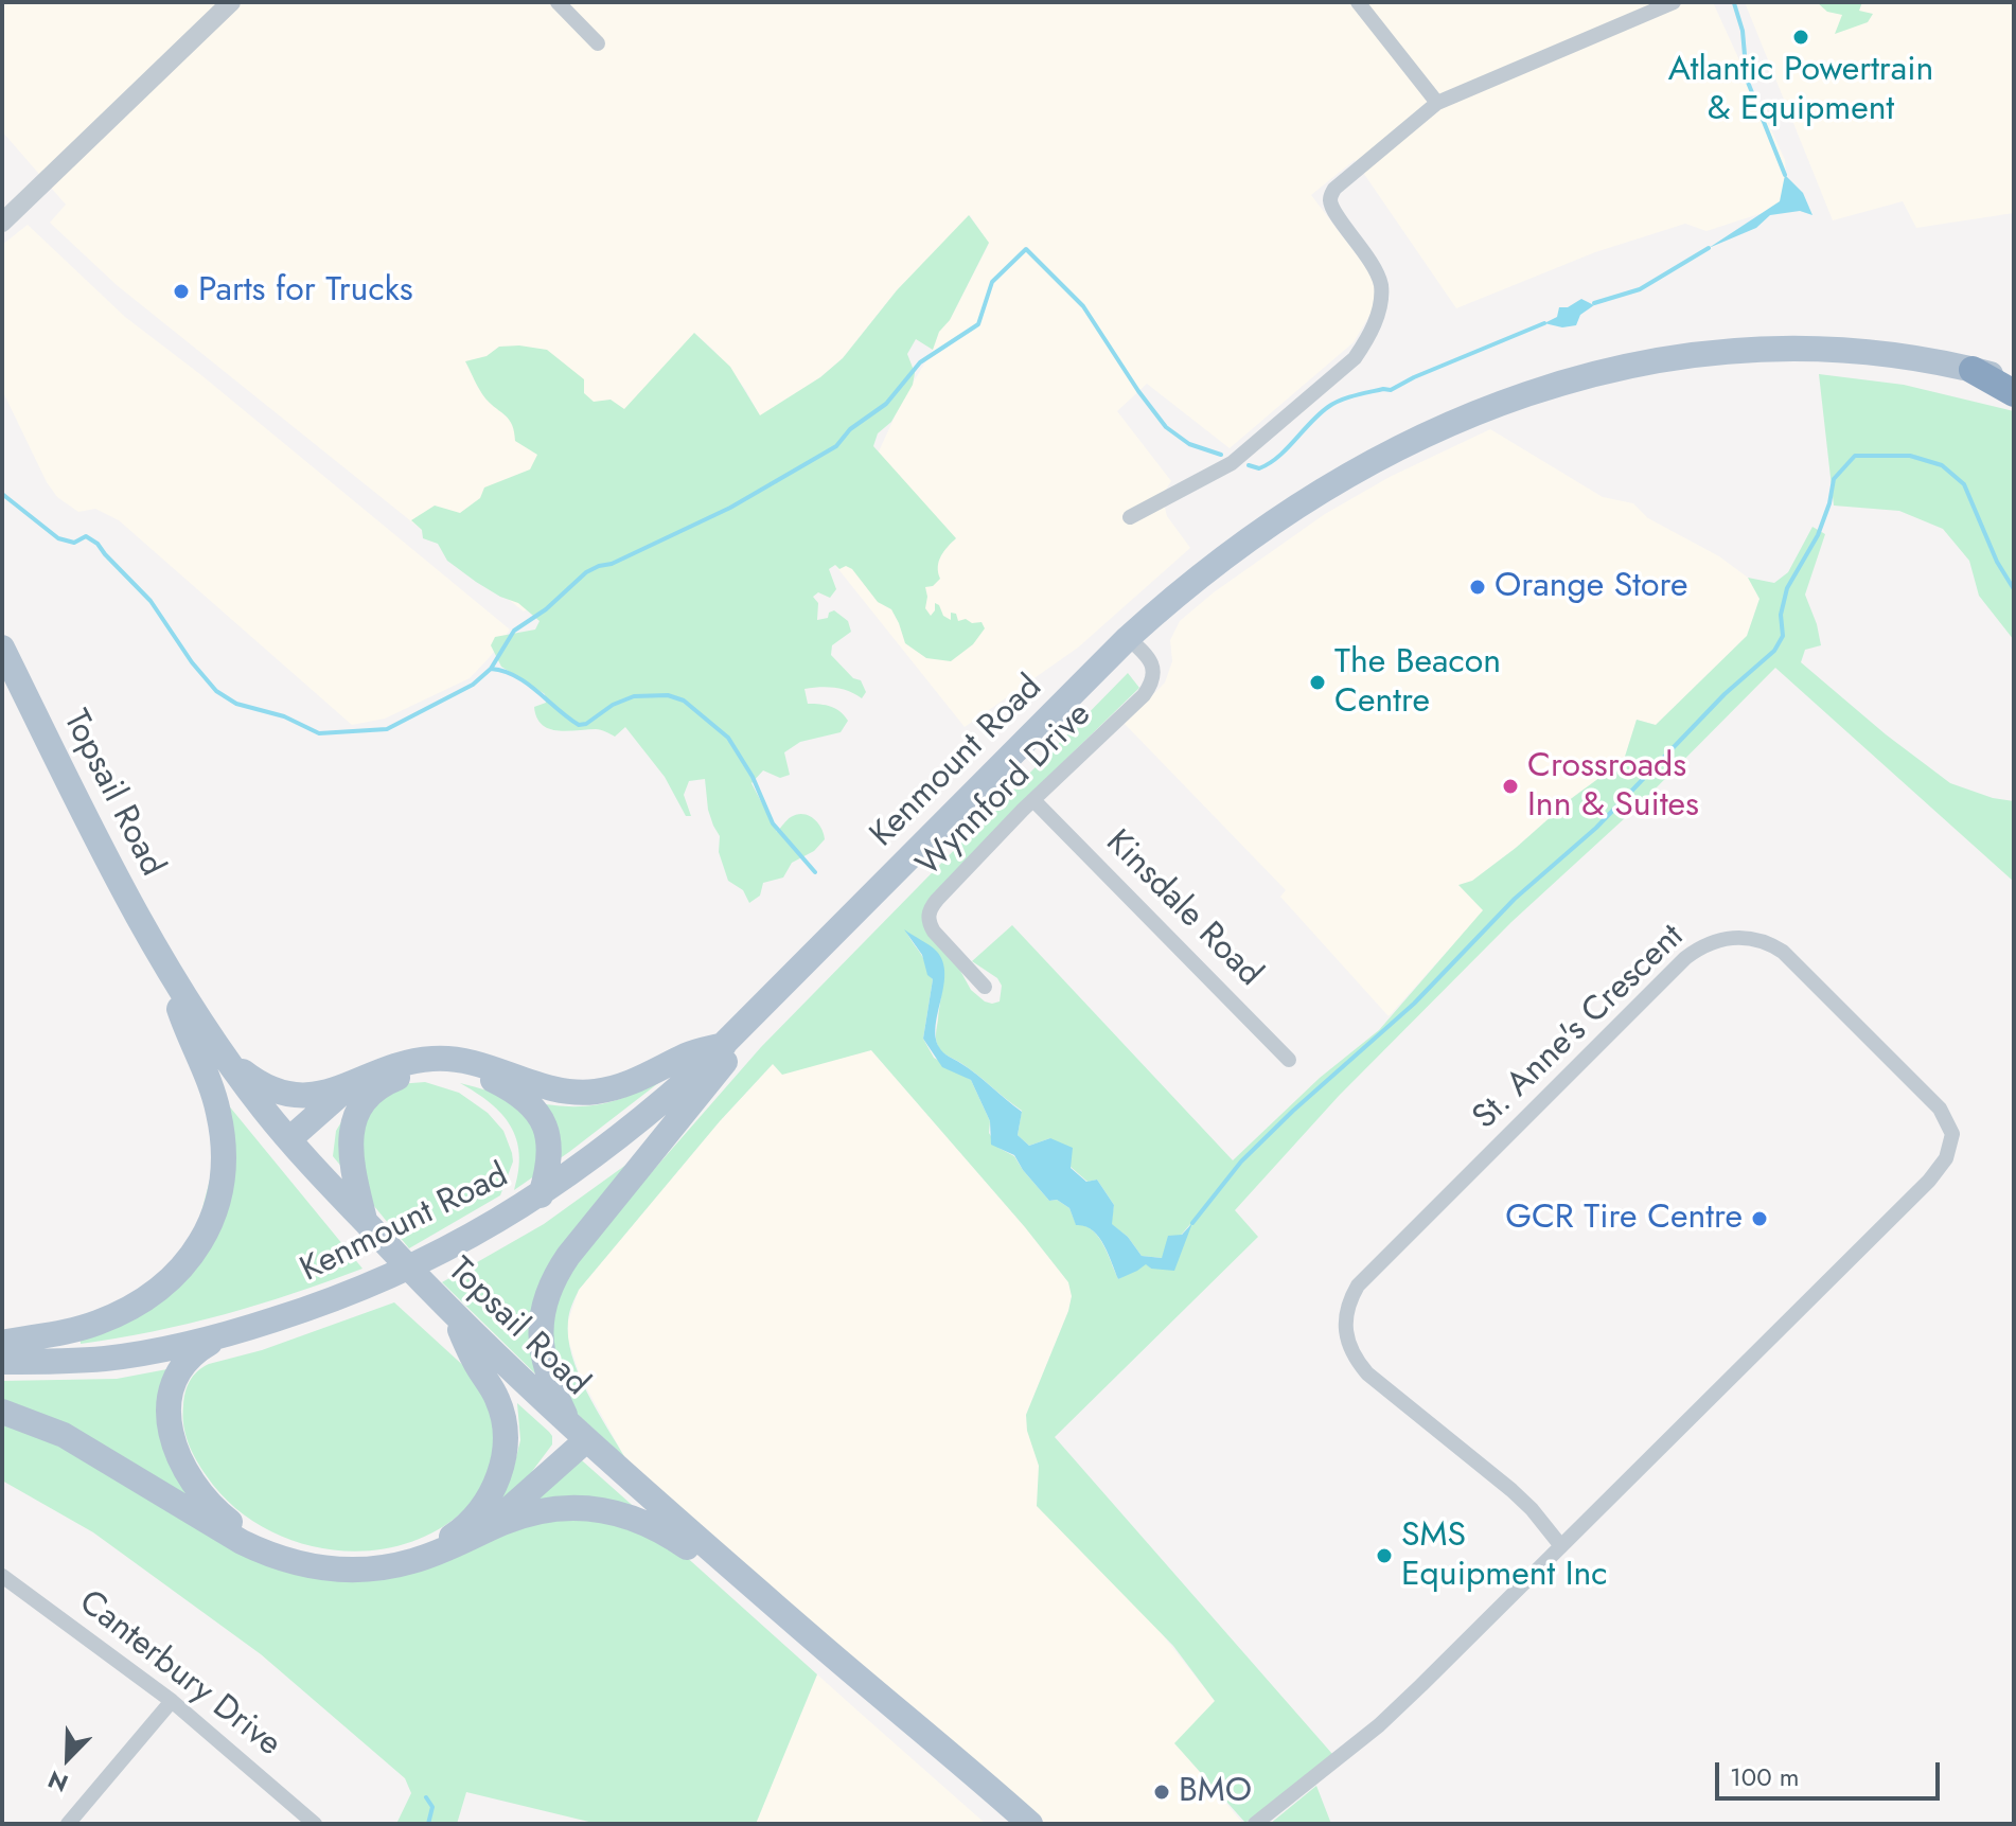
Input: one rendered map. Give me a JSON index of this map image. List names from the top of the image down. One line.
{"streets":{"main road":["Kenmount Road","Topsail Road"],"street":["Wynnford Drive","Kinsdale Road","St. Anne's Crescent","Canterbury Drive"]},"crossings":[["Kenmount Road","Wynnford Drive"],["Wynnford Drive","Kinsdale Road"]],"places":["Atlantic Powertrain & Equipment","Parts for Trucks","Orange Store","The Beacon Centre","Crossroads Inn & Suites","GCR Tire Centre","SMS Equipment Inc","BMO"],"scale_bar":"100 m","north":"bottom left"}
